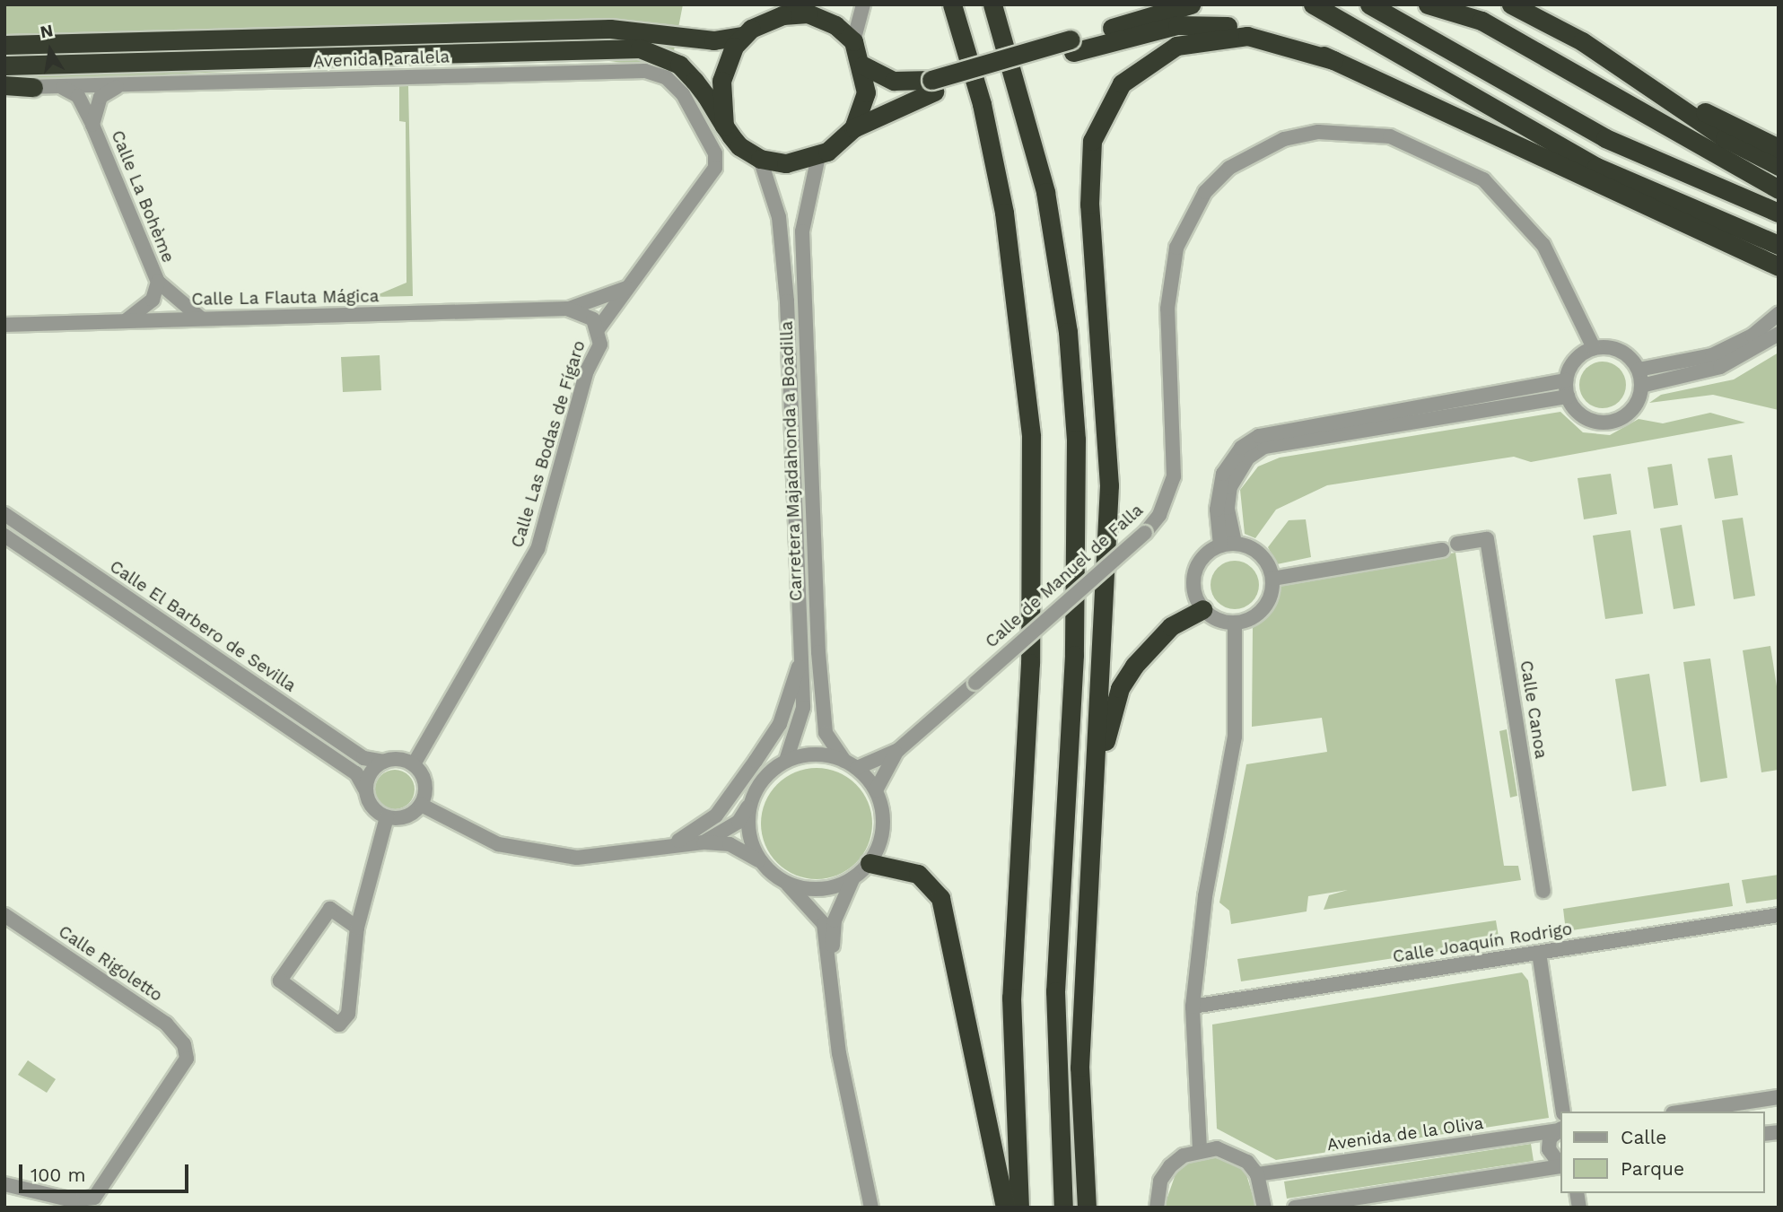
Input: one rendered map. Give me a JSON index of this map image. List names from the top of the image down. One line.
{"streets":{"street":["Avenida Paralela","Calle La Bohème","Calle La Flauta Mágica","Calle Las Bodas de Fígaro","Carretera Majadahonda a Boadilla","Calle de Manuel de Falla","Calle El Barbero de Sevilla","Calle Canoa","Calle Joaquín Rodrigo","Calle Rigoletto","Avenida de la Oliva"]},"crossings":[["Avenida Paralela","Calle La Bohème"],["Avenida Paralela","Calle Las Bodas de Fígaro"],["Calle La Bohème","Calle La Flauta Mágica"],["Calle La Flauta Mágica","Calle Las Bodas de Fígaro"],["Calle Las Bodas de Fígaro","Calle El Barbero de Sevilla"],["Carretera Majadahonda a Boadilla","Calle de Manuel de Falla"]],"legend":["Calle","Parque"],"scale_bar":"100 m","north":"top"}
